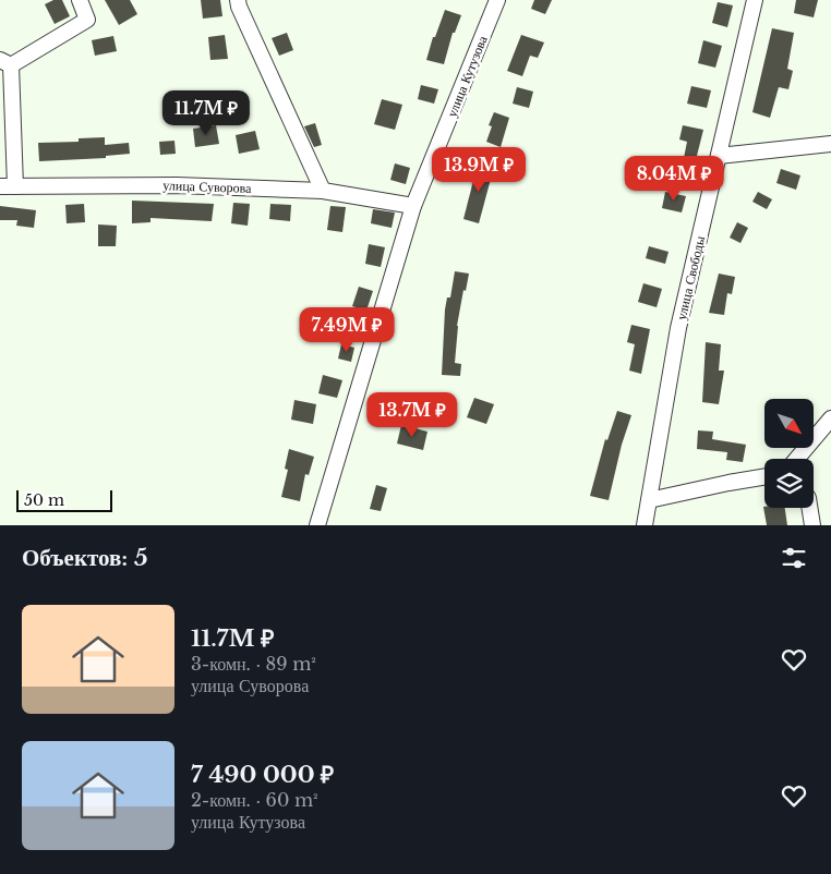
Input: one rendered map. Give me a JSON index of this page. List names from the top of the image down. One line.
{"streets":{"street":["улица Кутузова","улица Суворова","улица Свободы"]},"crossings":[["улица Кутузова","улица Суворова"]],"scale_bar":"50 m","north":"bottom right","page":{"price":["11.7M ₽","13.9M ₽","8.04M ₽","7.49M ₽","13.7M ₽"],"scale":"50 m","heading":"Объектов: 5","list":[{"name":"11.7M ₽","note":"3-комн. · 89 m² · улица Суворова"},{"name":"7 490 000 ₽","note":"2-комн. · 60 m² · улица Кутузова"}]}}
